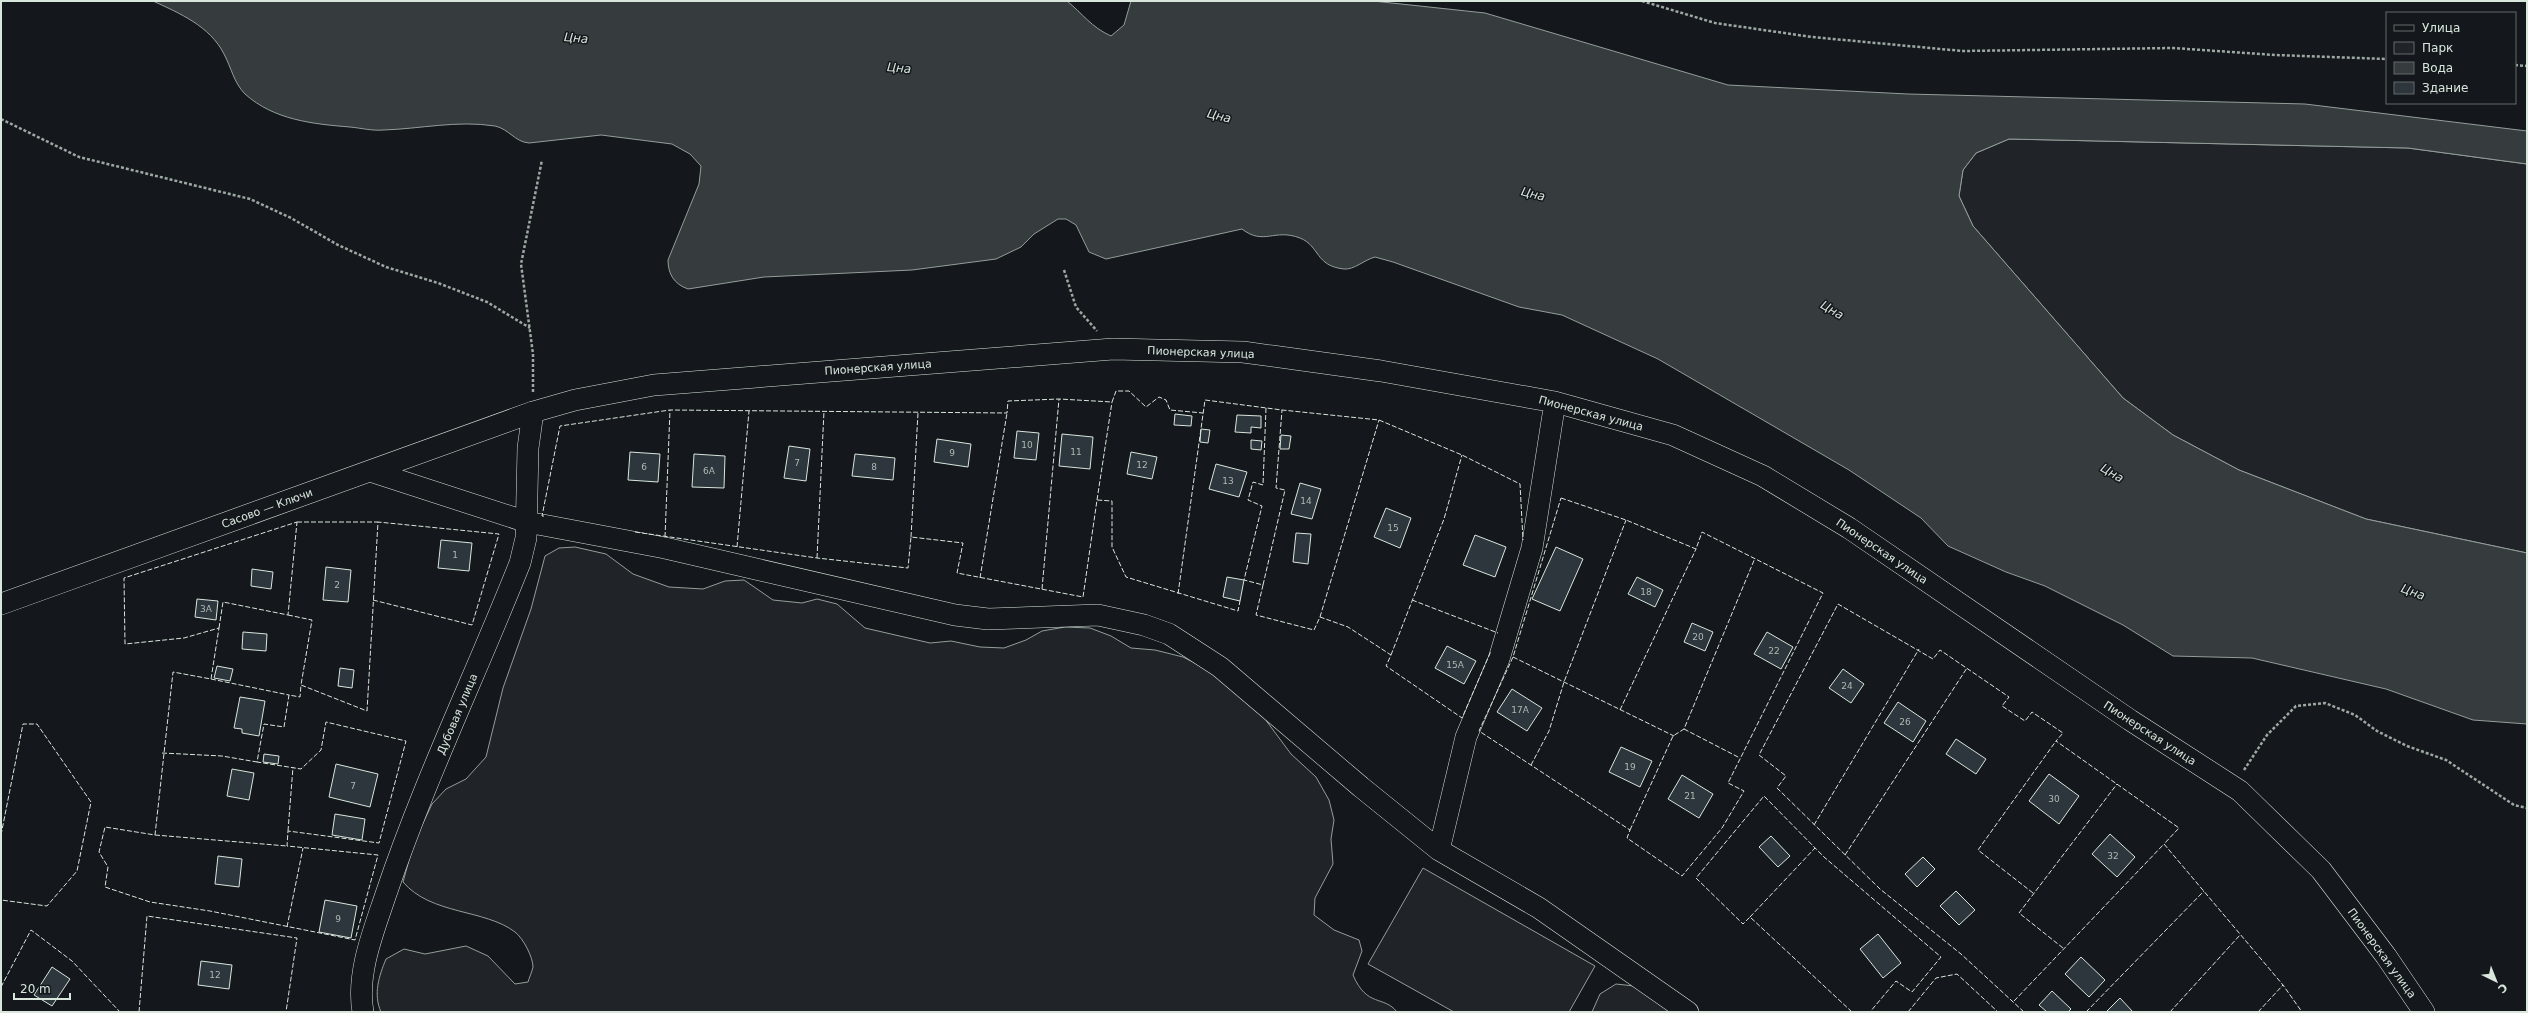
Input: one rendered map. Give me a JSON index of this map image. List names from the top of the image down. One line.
{"streets":{"street":["Пионерская улица","Сасово — Ключи","Дубовая улица"]},"crossings":[["Пионерская улица","Сасово — Ключи"],["Пионерская улица","Дубовая улица"],["Сасово — Ключи","Дубовая улица"]],"water":["Цна"],"house_numbers":["10","11","9","7","12","6","8","6А","13","14","15","1","2","18","3А","20","22","15А","24","17А","26","19","7","21","30","32","9","12"],"legend":["Улица","Парк","Вода","Здание"],"scale_bar":"20 m","north":"bottom right"}
